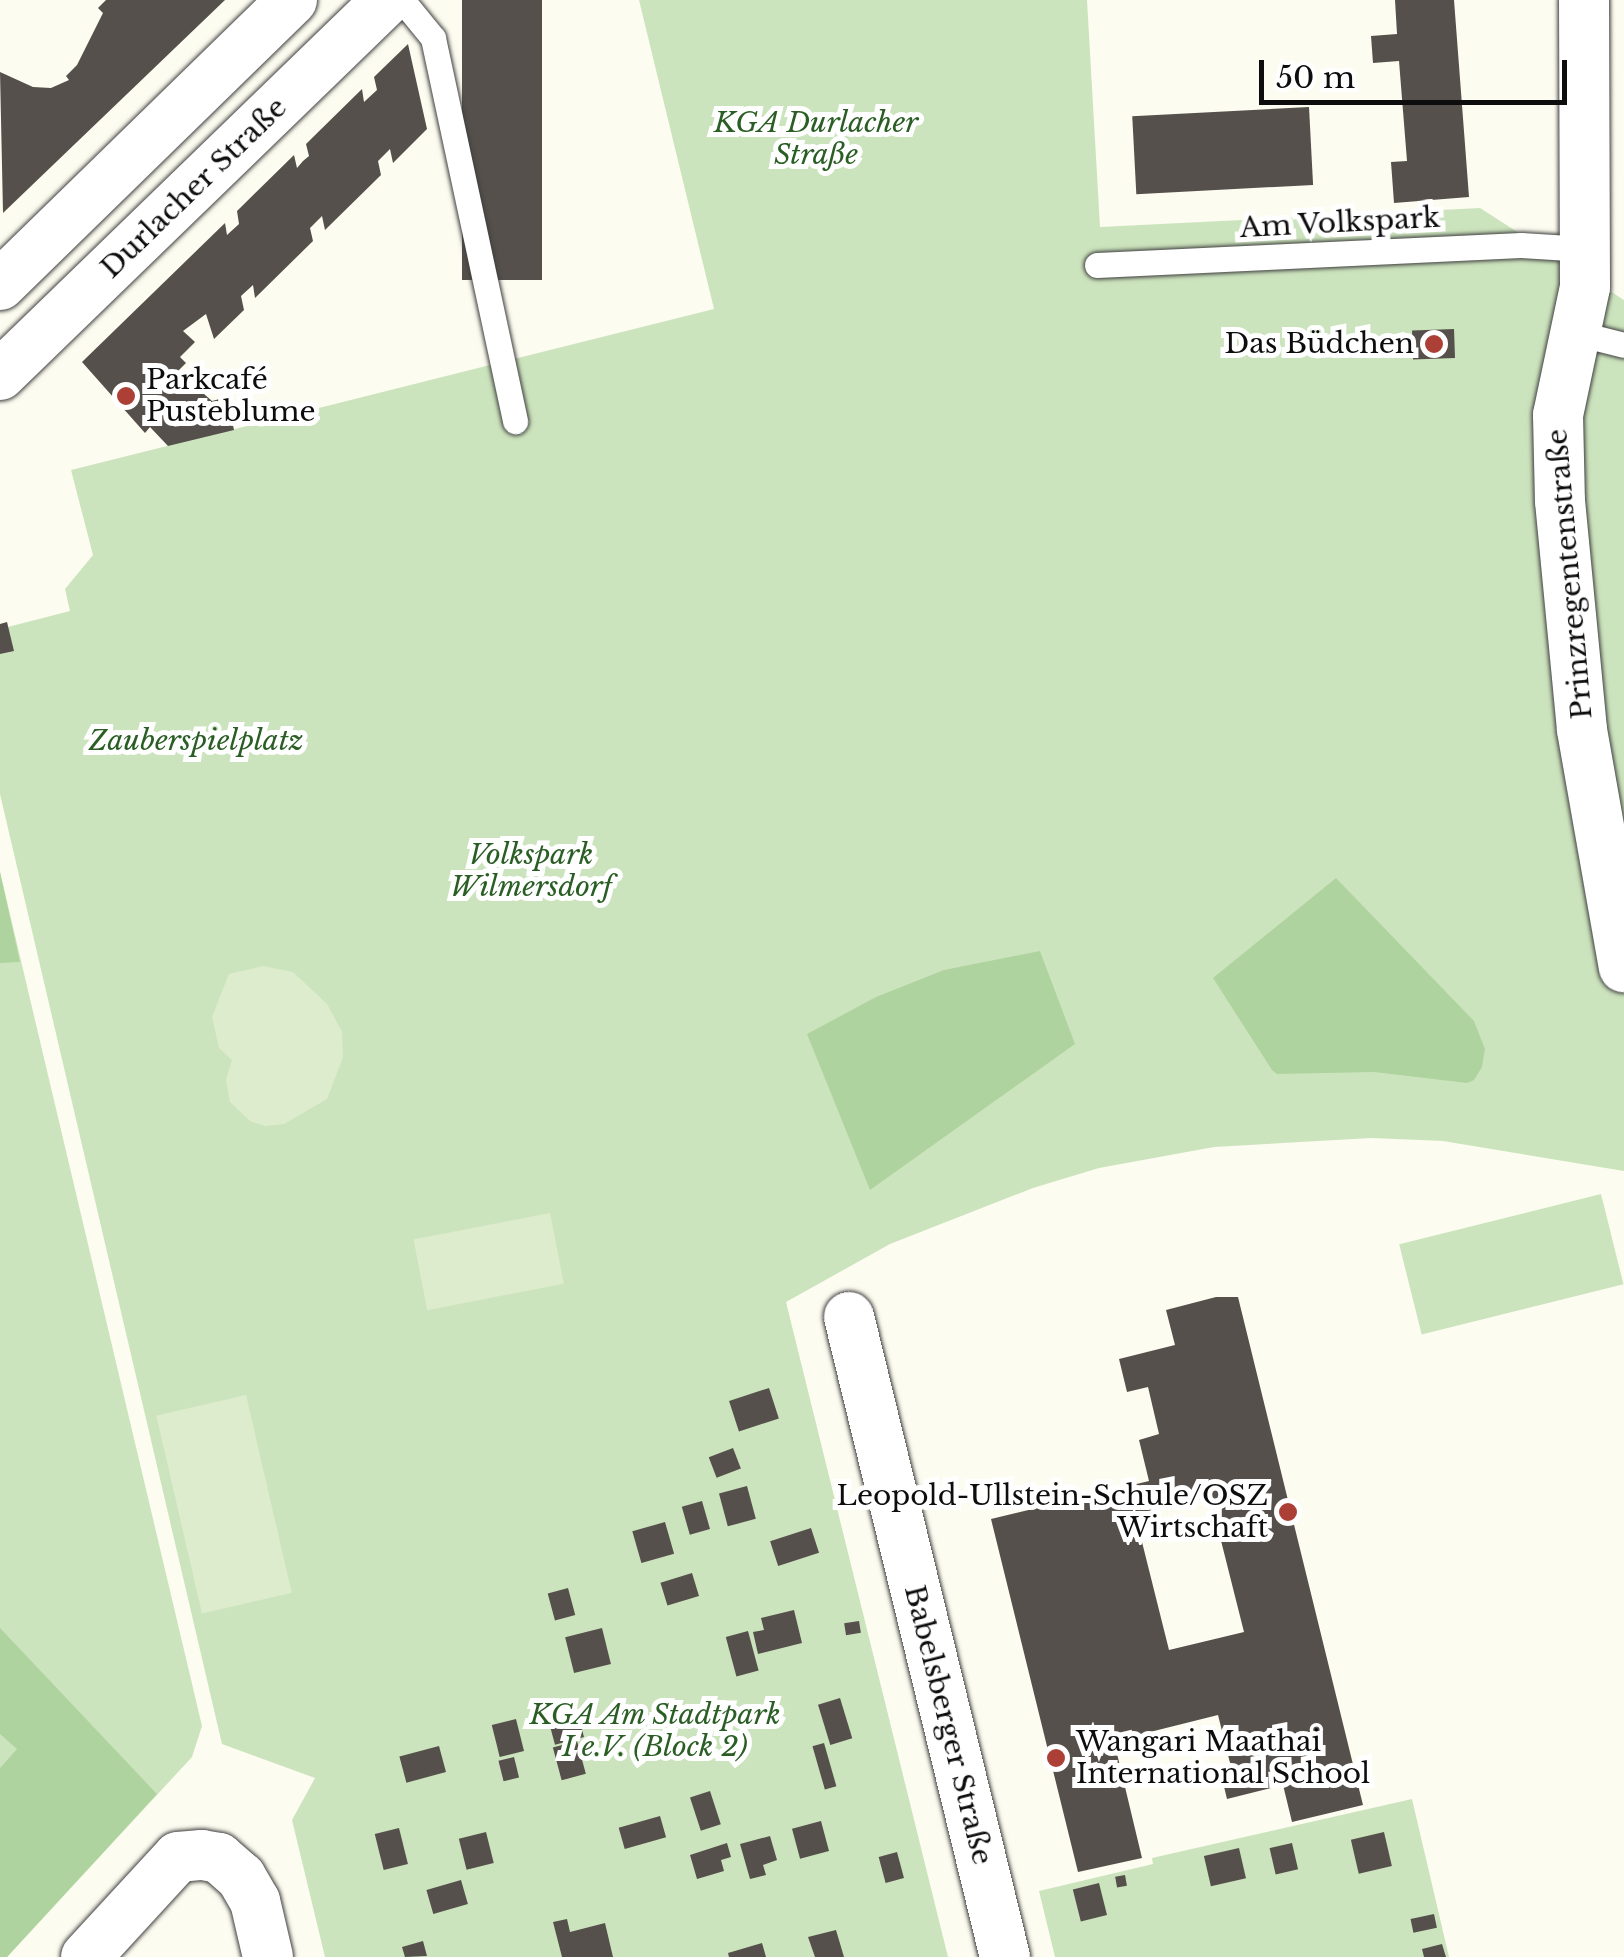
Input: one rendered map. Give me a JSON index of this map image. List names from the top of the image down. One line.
{"streets":{"street":["Durlacher Straße","Prinzregentenstraße","Babelsberger Straße"],"lane":["Am Volkspark"]},"crossings":[["Am Volkspark","Prinzregentenstraße"]],"parks":["KGA Durlacher Straße","Zauberspielplatz","Volkspark Wilmersdorf","KGA Am Stadtpark I e.V. (Block 2)"],"places":["Das Büdchen","Parkcafé Pusteblume","Leopold-Ullstein-Schule/OSZ Wirtschaft","Wangari Maathai International School"],"scale_bar":"50 m"}
